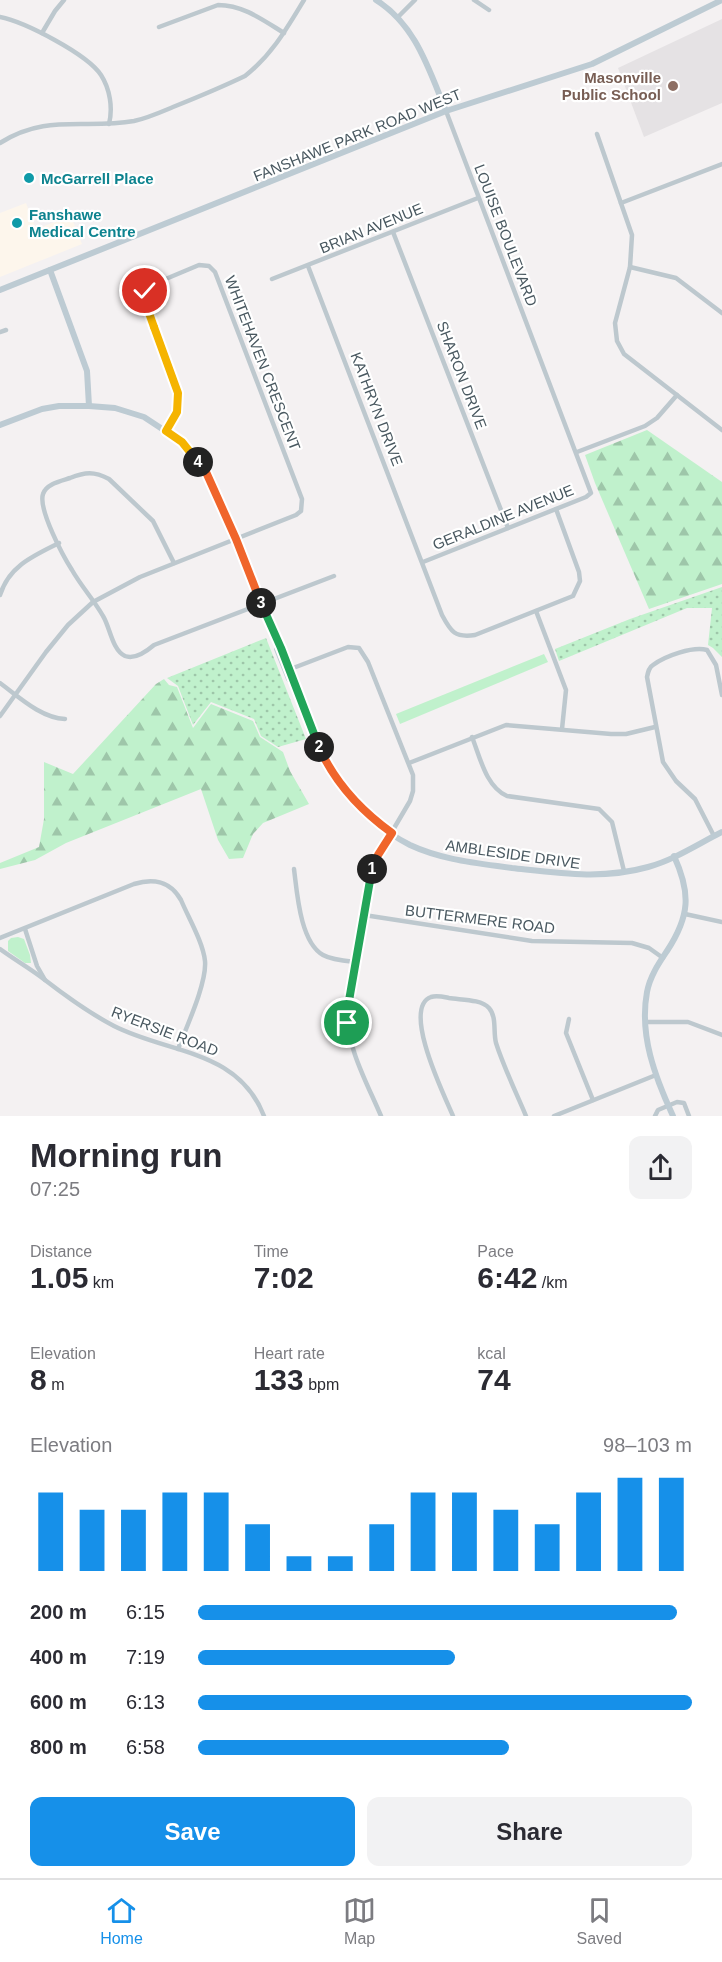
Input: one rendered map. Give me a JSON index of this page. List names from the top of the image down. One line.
{"streets":{"street":["FANSHAWE PARK ROAD WEST","BRIAN AVENUE","LOUISE BOULEVARD","WHITEHAVEN CRESCENT","SHARON DRIVE","KATHRYN DRIVE","GERALDINE AVENUE","AMBLESIDE DRIVE","BUTTERMERE ROAD","RYERSIE ROAD"]},"crossings":[["FANSHAWE PARK ROAD WEST","LOUISE BOULEVARD"],["BRIAN AVENUE","LOUISE BOULEVARD"],["BRIAN AVENUE","SHARON DRIVE"],["BRIAN AVENUE","KATHRYN DRIVE"],["LOUISE BOULEVARD","GERALDINE AVENUE"],["WHITEHAVEN CRESCENT","AMBLESIDE DRIVE"],["SHARON DRIVE","GERALDINE AVENUE"],["KATHRYN DRIVE","GERALDINE AVENUE"]],"places":["Masonville Public School","McGarrell Place","Fanshawe Medical Centre"],"page":{"pins":["4","3","2","1"],"heading":["Morning run","07:25"],"stats":[["Distance","1.05 km"],["Time","7:02"],["Pace","6:42 /km"],["Elevation","8 m"],["Heart rate","133 bpm"],["kcal","74"]],"chart":["Elevation","98–103 m"],"list":[{"name":"200 m","note":"6:15"},{"name":"400 m","note":"7:19"},{"name":"600 m","note":"6:13"},{"name":"800 m","note":"6:58"}],"buttons":["Save","Share"],"tabs":["Home","Map","Saved"]}}
